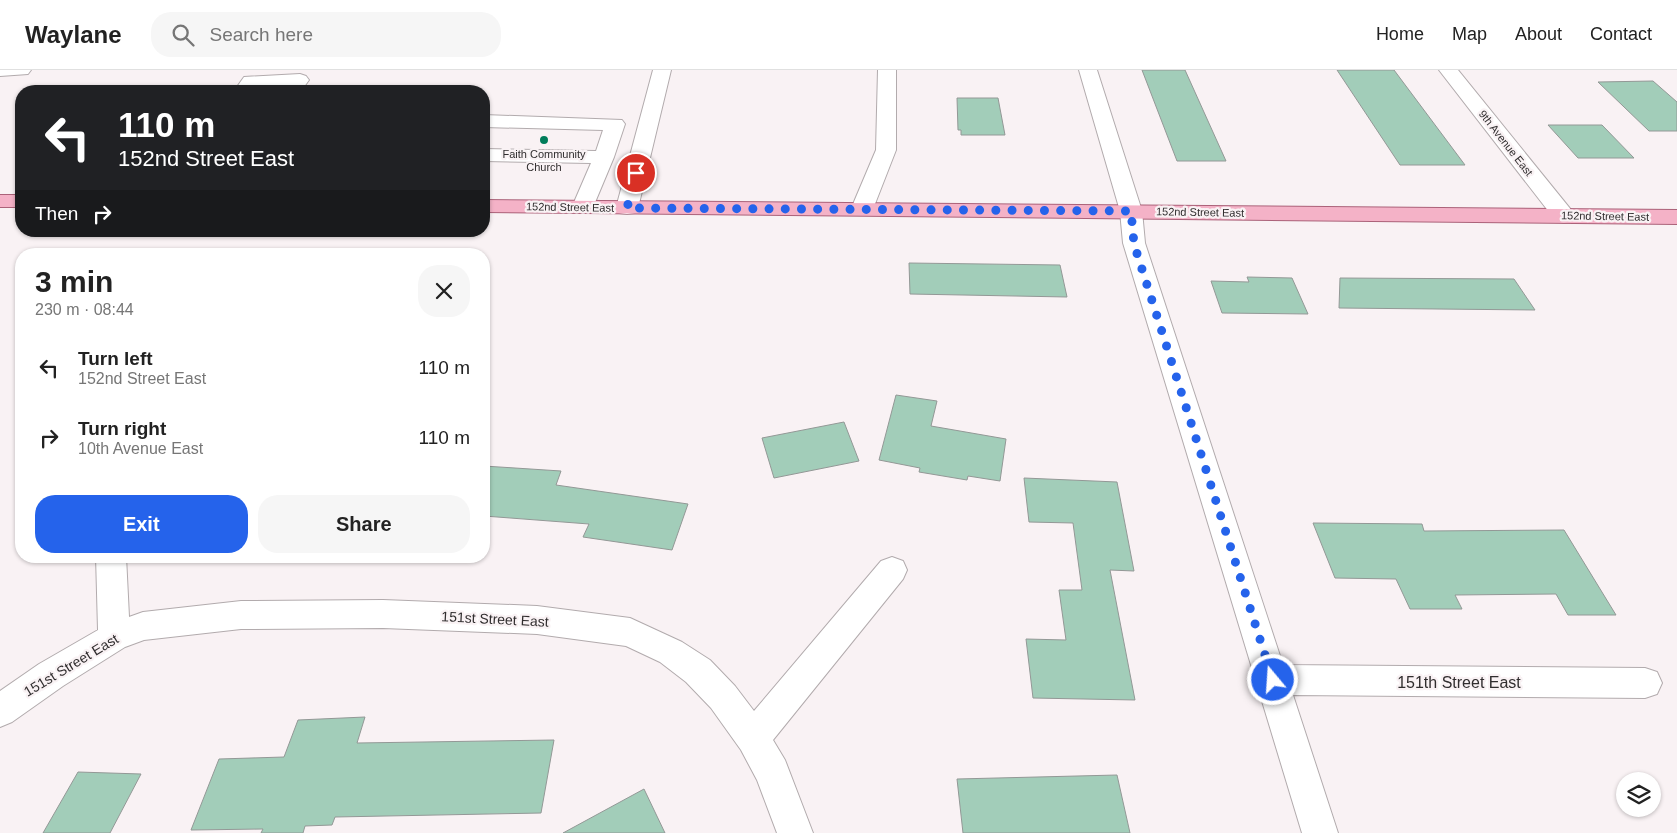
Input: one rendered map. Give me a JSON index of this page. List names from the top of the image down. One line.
{"streets":{"main road":["152nd Street East"],"street":["9th Avenue East","151st Street East","151th Street East"]},"crossings":[["9th Avenue East","152nd Street East"]],"places":["Faith Community Church"],"page":{"header":"Waylane","search":"Search here","nav":["Home","Map","About","Contact"],"turn":["110 m","152nd Street East"],"then":"Then","heading":["3 min","230 m · 08:44"],"list":[{"name":"Turn left","note":"152nd Street East","value":"110 m"},{"name":"Turn right","note":"10th Avenue East","value":"110 m"}],"buttons":["Exit","Share"]}}
